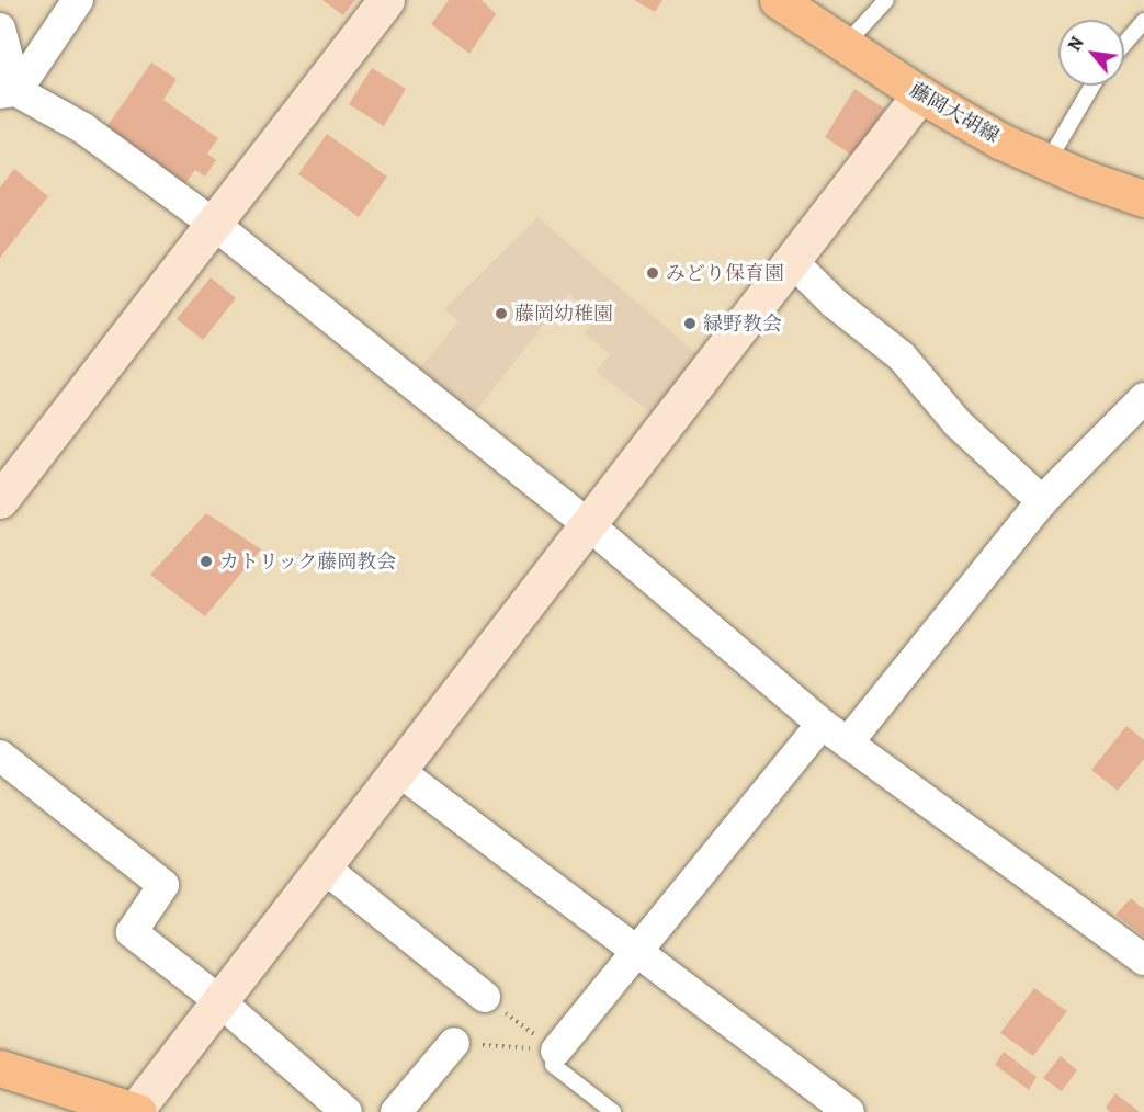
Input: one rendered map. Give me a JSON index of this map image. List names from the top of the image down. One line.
{"streets":{"main road":["藤岡大胡線"]},"places":["みどり保育園","藤岡幼稚園","緑野教会","カトリック藤岡教会"],"north":"top left"}
